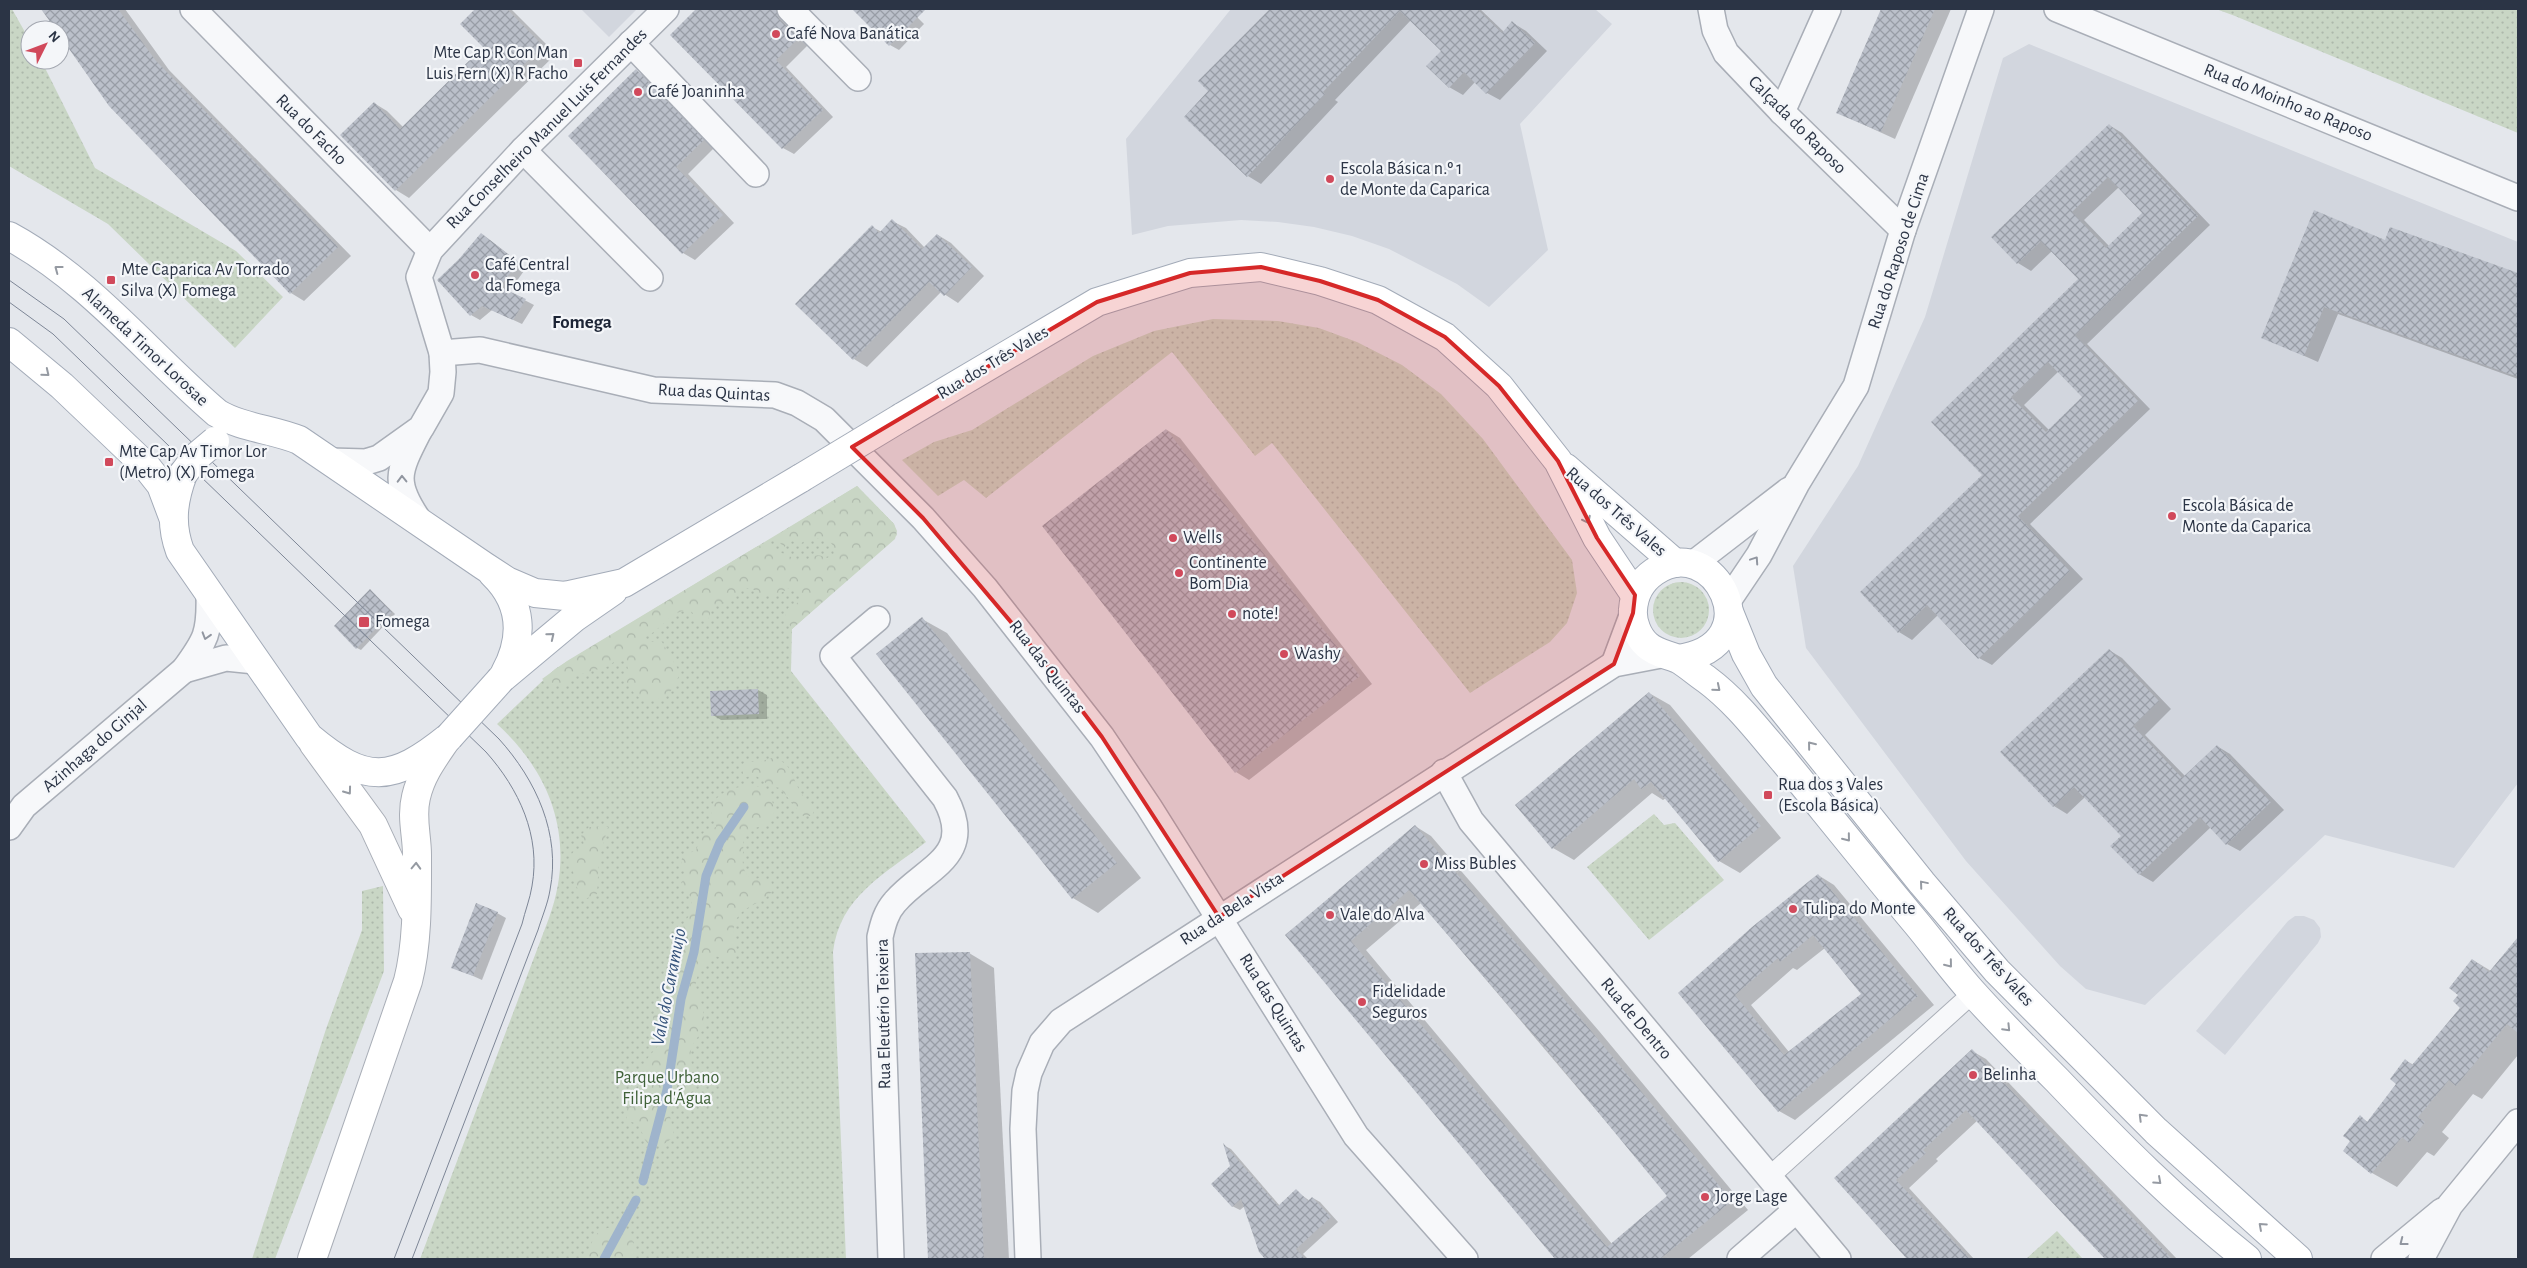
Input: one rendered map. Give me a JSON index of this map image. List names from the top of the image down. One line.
{"streets":{"main road":["Alameda Timor Lorosae","Rua dos Três Vales"],"street":["Rua do Moinho ao Raposo","Calçada do Raposo","Rua Conselheiro Manuel Luis Fernandes","Rua do Facho","Rua do Raposo de Cima","Rua das Quintas","Azinhaga do Ginjal","Rua da Bela Vista","Rua Eleutério Teixeira","Rua de Dentro"]},"crossings":[["Calçada do Raposo","Rua do Raposo de Cima"],["Rua Conselheiro Manuel Luis Fernandes","Rua do Facho"],["Rua do Raposo de Cima","Rua dos Três Vales"],["Rua do Raposo de Cima","Rua da Bela Vista"],["Alameda Timor Lorosae","Rua dos Três Vales"],["Rua dos Três Vales","Rua da Bela Vista"],["Rua das Quintas","Rua da Bela Vista"],["Rua da Bela Vista","Rua de Dentro"]],"districts":["Fomega"],"water":["Vala do Caramujo"],"parks":["Parque Urbano Filipa d'Água"],"places":{"other":["Café Nova Banática","Café Joaninha","Escola Básica n.º 1 de Monte da Caparica","Café Central da Fomega","Escola Básica de Monte da Caparica","Wells","Continente Bom Dia","note!","Washy","Miss Bubles","Tulipa do Monte","Vale do Alva","Fidelidade Seguros","Belinha","Jorge Lage"],"transit":["Mte Cap R Con Man Luis Fern (X) R Facho","Mte Caparica Av Torrado Silva (X) Fomega","Mte Cap Av Timor Lor (Metro) (X) Fomega","Fomega","Rua dos 3 Vales (Escola Básica)"]},"north":"top right"}
